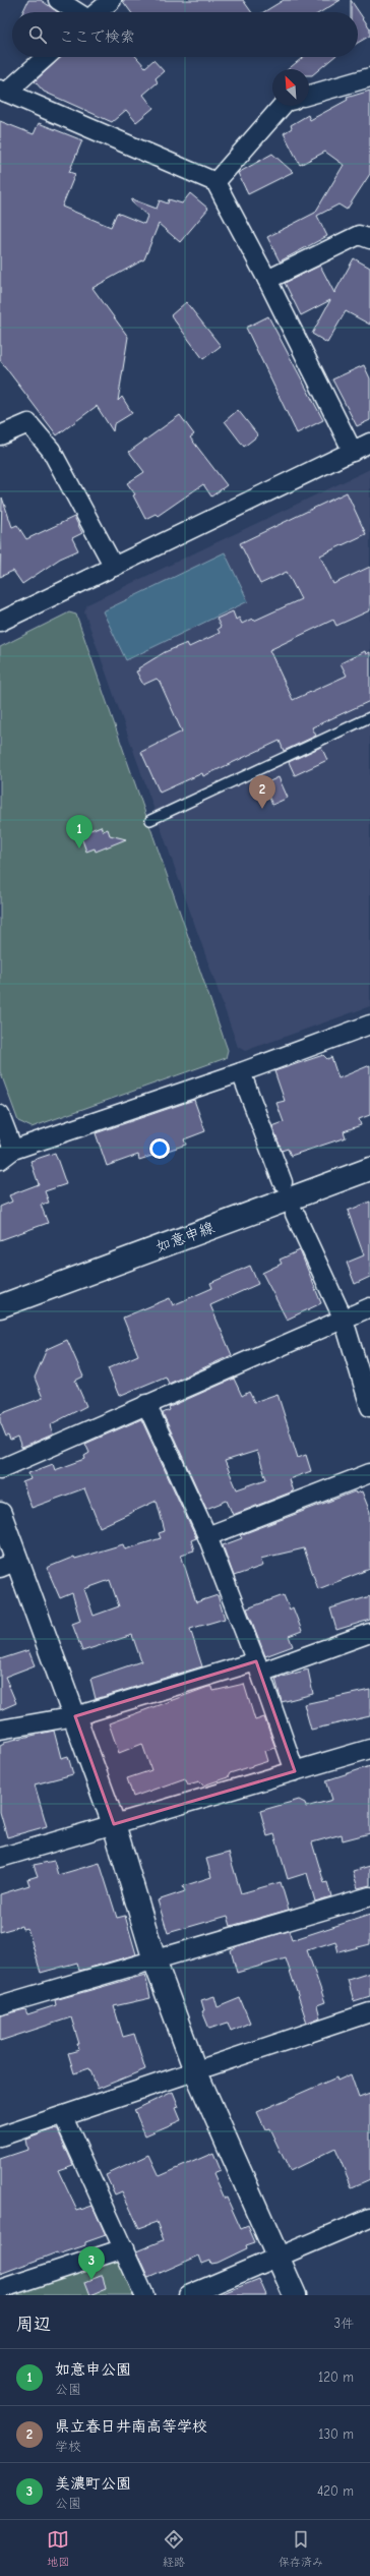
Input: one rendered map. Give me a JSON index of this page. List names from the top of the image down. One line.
{"streets":{"street":["如意申線"]},"north":"top left","page":{"search":"ここで検索","pins":["2","1","3"],"heading":["周辺","3件"],"list":[{"mark":"1","name":"如意申公園","note":"公園","value":"120 m"},{"mark":"2","name":"県立春日井南高等学校","note":"学校","value":"130 m"},{"mark":"3","name":"美濃町公園","note":"公園","value":"420 m"}],"nav":["地図","経路","保存済み"]}}
